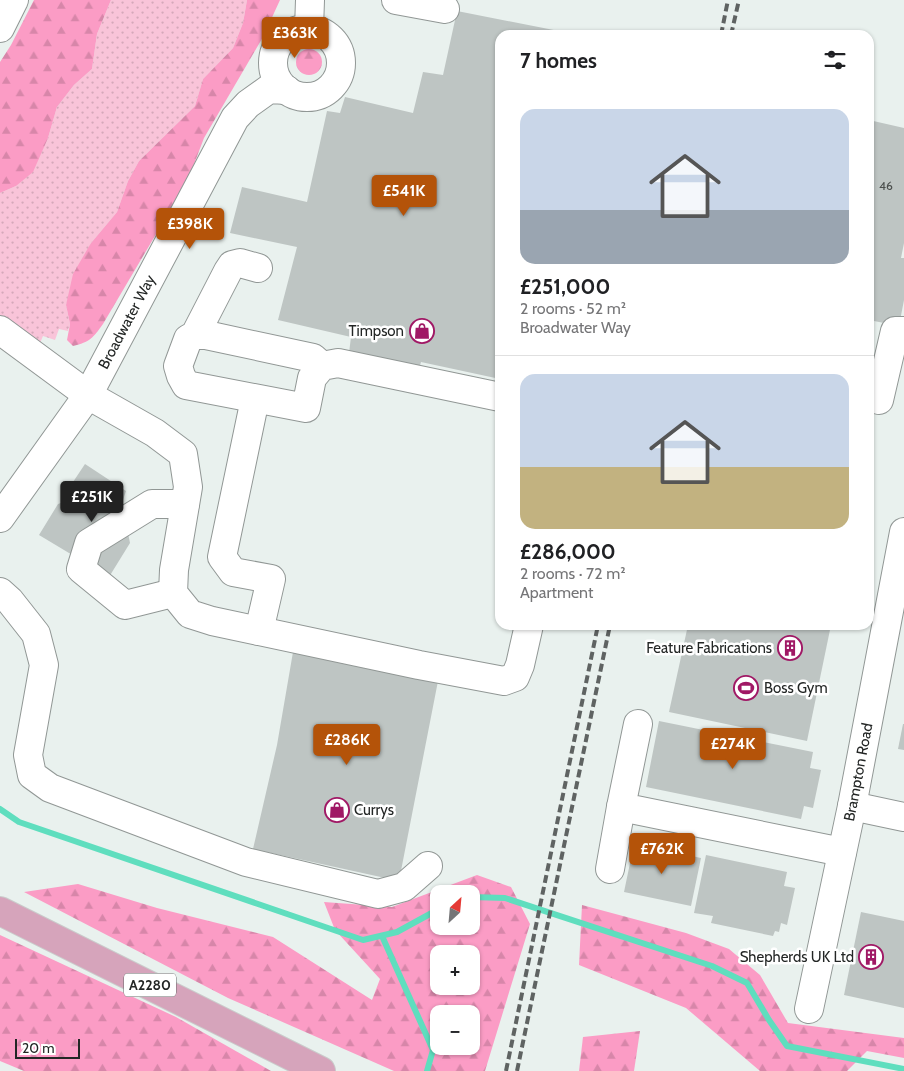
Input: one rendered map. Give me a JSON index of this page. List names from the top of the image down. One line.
{"streets":{"main road":["A2280"],"street":["Broadwater Way","Brampton Road"]},"places":{"shop":["Timpson","Currys"],"building":["Feature Fabrications","Shepherds UK Ltd"],"sports":["Boss Gym"]},"house_numbers":["46"],"scale_bar":"20 m","north":"top right","page":{"price":["£363K","£541K","£398K","£251K","£286K","£274K","£762K"],"heading":"7 homes","list":[{"name":"£251,000","note":"2 rooms · 52 m² · Broadwater Way"},{"name":"£286,000","note":"2 rooms · 72 m² · Apartment"}],"map_buttons":["+","−"],"scale":"20 m"}}
